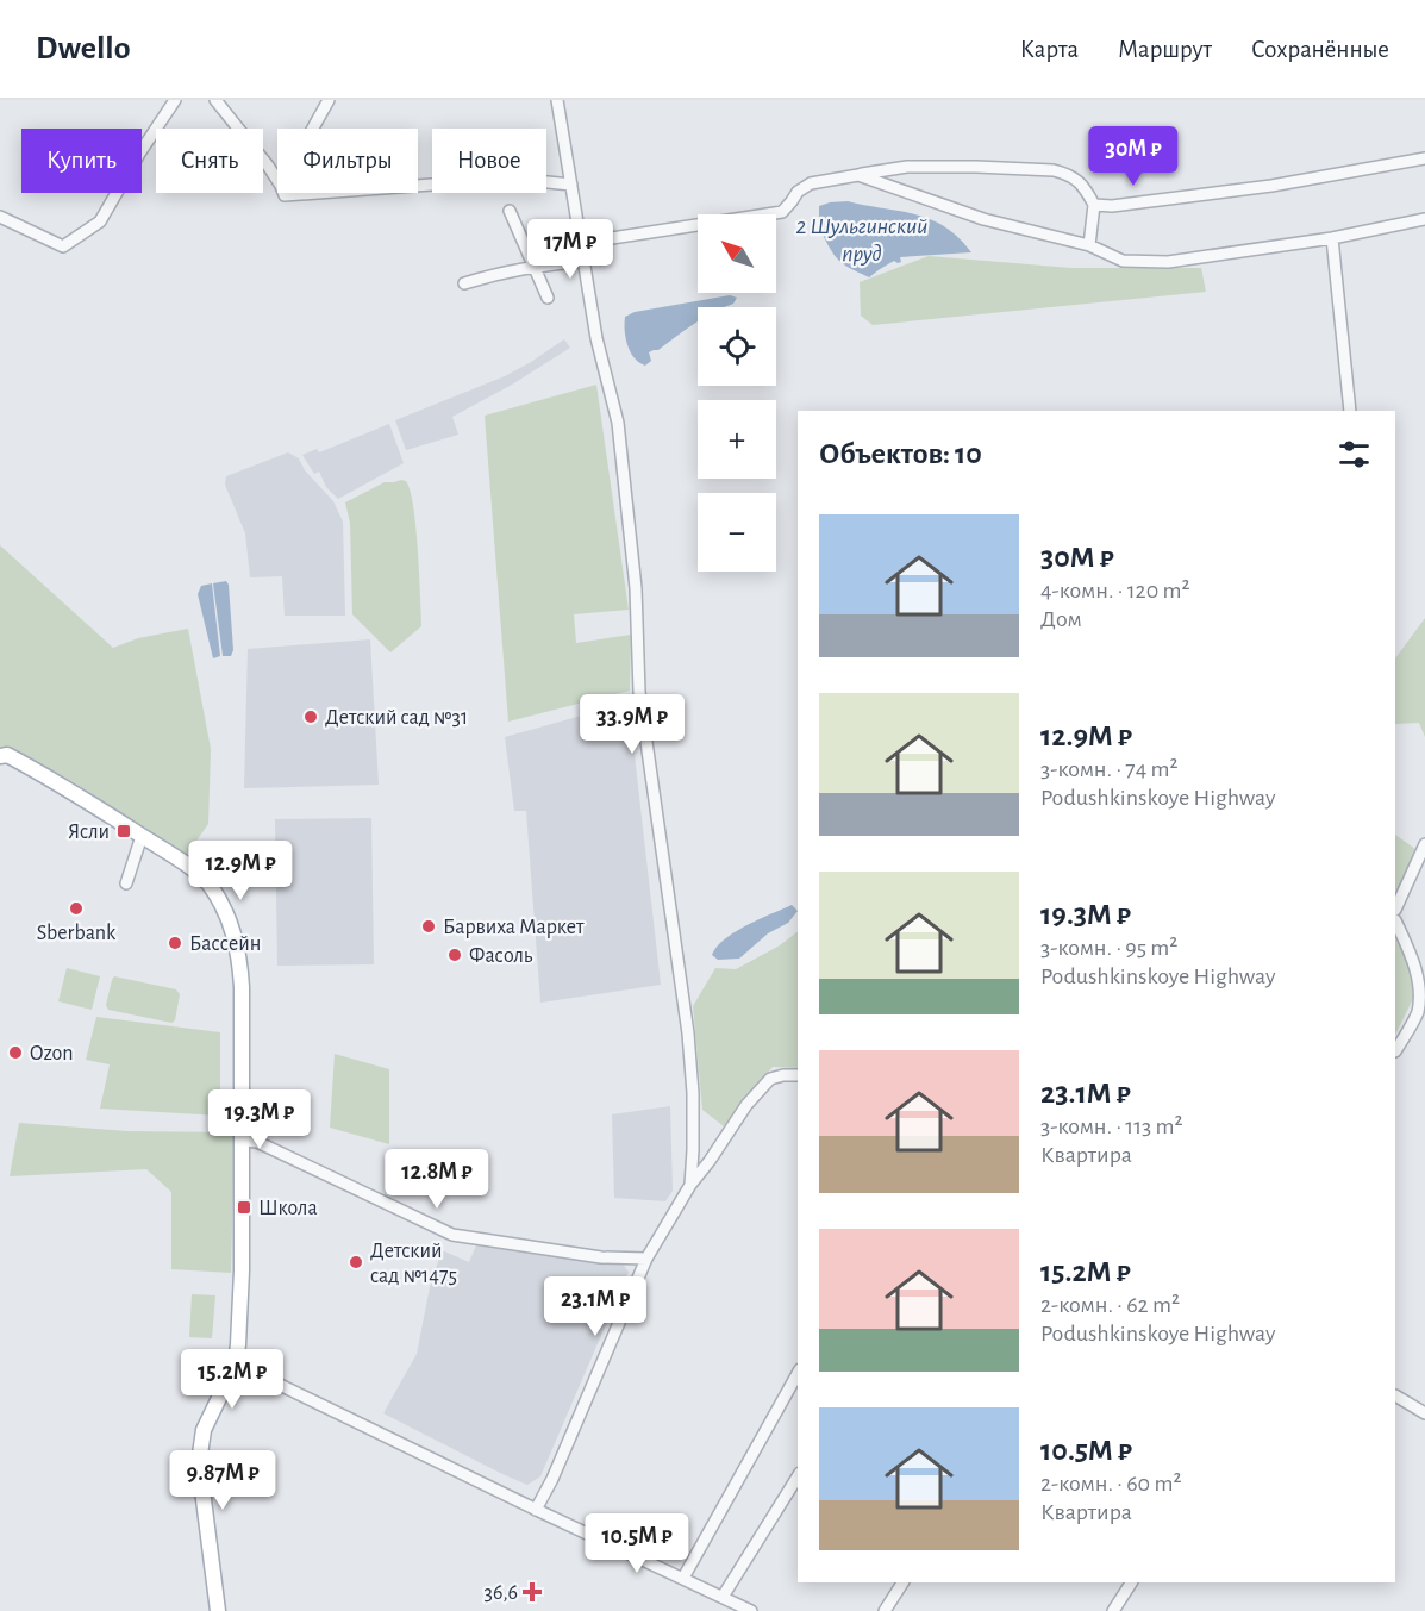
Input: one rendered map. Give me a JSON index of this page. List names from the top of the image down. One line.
{"water":["2 Шульгинский пруд"],"places":{"other":["Детский сад №31","Sberbank","Барвиха Маркет","Бассейн","Фасоль","Ozon","Детский сад №1475"],"transit":["Ясли","Школа"],"health":["36,6"]},"north":"top left","page":{"header":"Dwello","nav":["Карта","Маршрут","Сохранённые"],"price":["30M ₽","17M ₽","33.9M ₽","12.9M ₽","19.3M ₽","12.8M ₽","23.1M ₽","15.2M ₽","9.87M ₽","10.5M ₽"],"chip":["Купить","Снять","Фильтры","Новое"],"map_buttons":["+","−"],"heading":"Объектов: 10","list":[{"name":"30M ₽","note":"4-комн. · 120 m² · Дом"},{"name":"12.9M ₽","note":"3-комн. · 74 m² · Podushkinskoye Highway"},{"name":"19.3M ₽","note":"3-комн. · 95 m² · Podushkinskoye Highway"},{"name":"23.1M ₽","note":"3-комн. · 113 m² · Квартира"},{"name":"15.2M ₽","note":"2-комн. · 62 m² · Podushkinskoye Highway"},{"name":"10.5M ₽","note":"2-комн. · 60 m² · Квартира"}]}}
